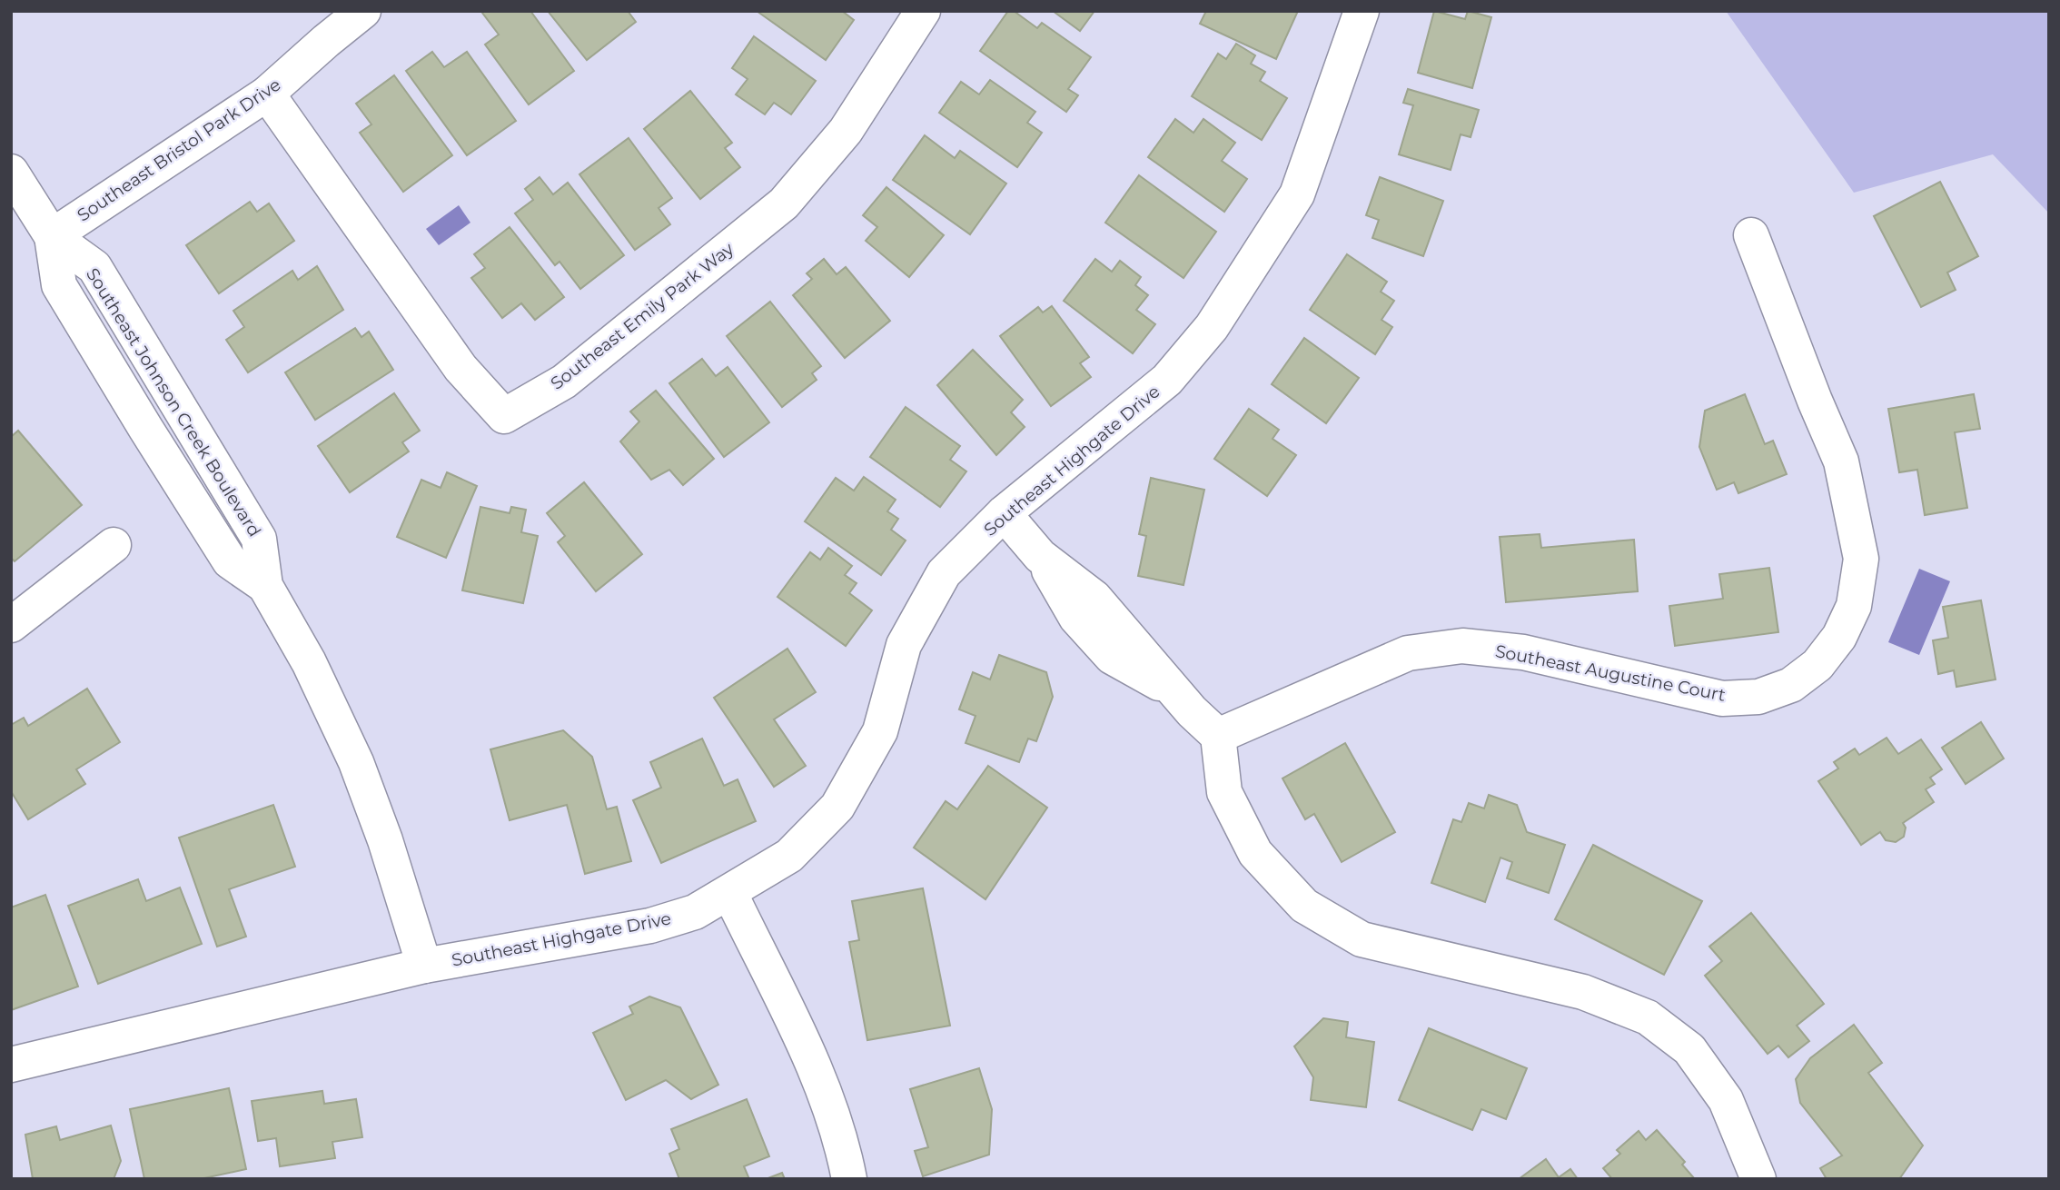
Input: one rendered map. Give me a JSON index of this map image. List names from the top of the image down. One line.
{"streets":{"street":["Southeast Bristol Park Drive","Southeast Emily Park Way","Southeast Johnson Creek Boulevard","Southeast Highgate Drive","Southeast Augustine Court"]},"crossings":[["Southeast Bristol Park Drive","Southeast Emily Park Way"],["Southeast Bristol Park Drive","Southeast Johnson Creek Boulevard"],["Southeast Johnson Creek Boulevard","Southeast Highgate Drive"]]}
